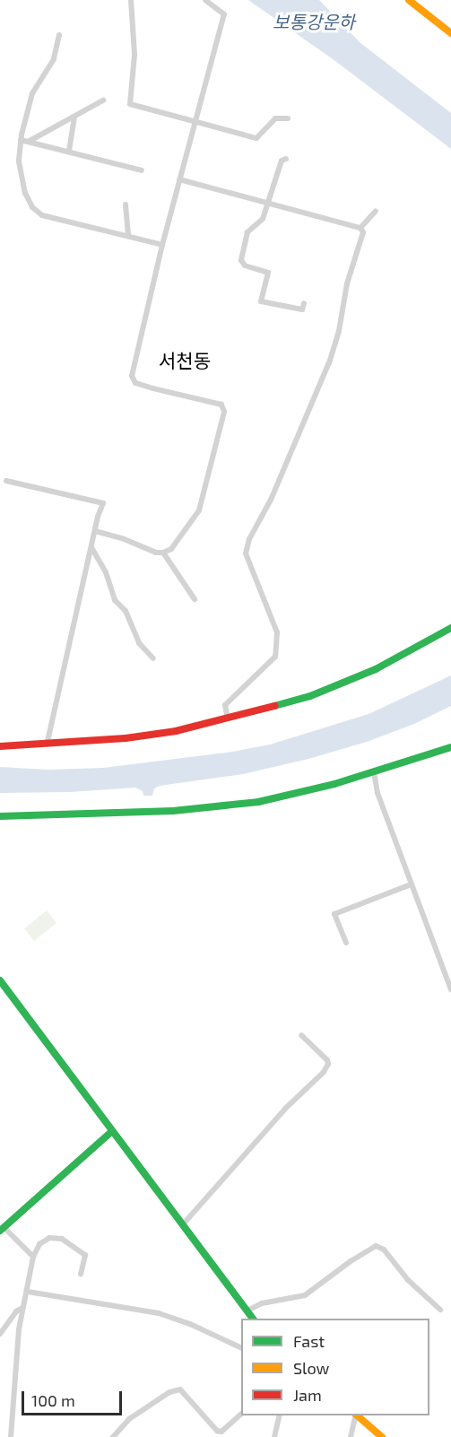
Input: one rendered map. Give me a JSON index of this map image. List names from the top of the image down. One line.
{"districts":["서천동"],"water":["보통강운하"],"legend":["Fast","Slow","Jam"],"scale_bar":"100 m"}
